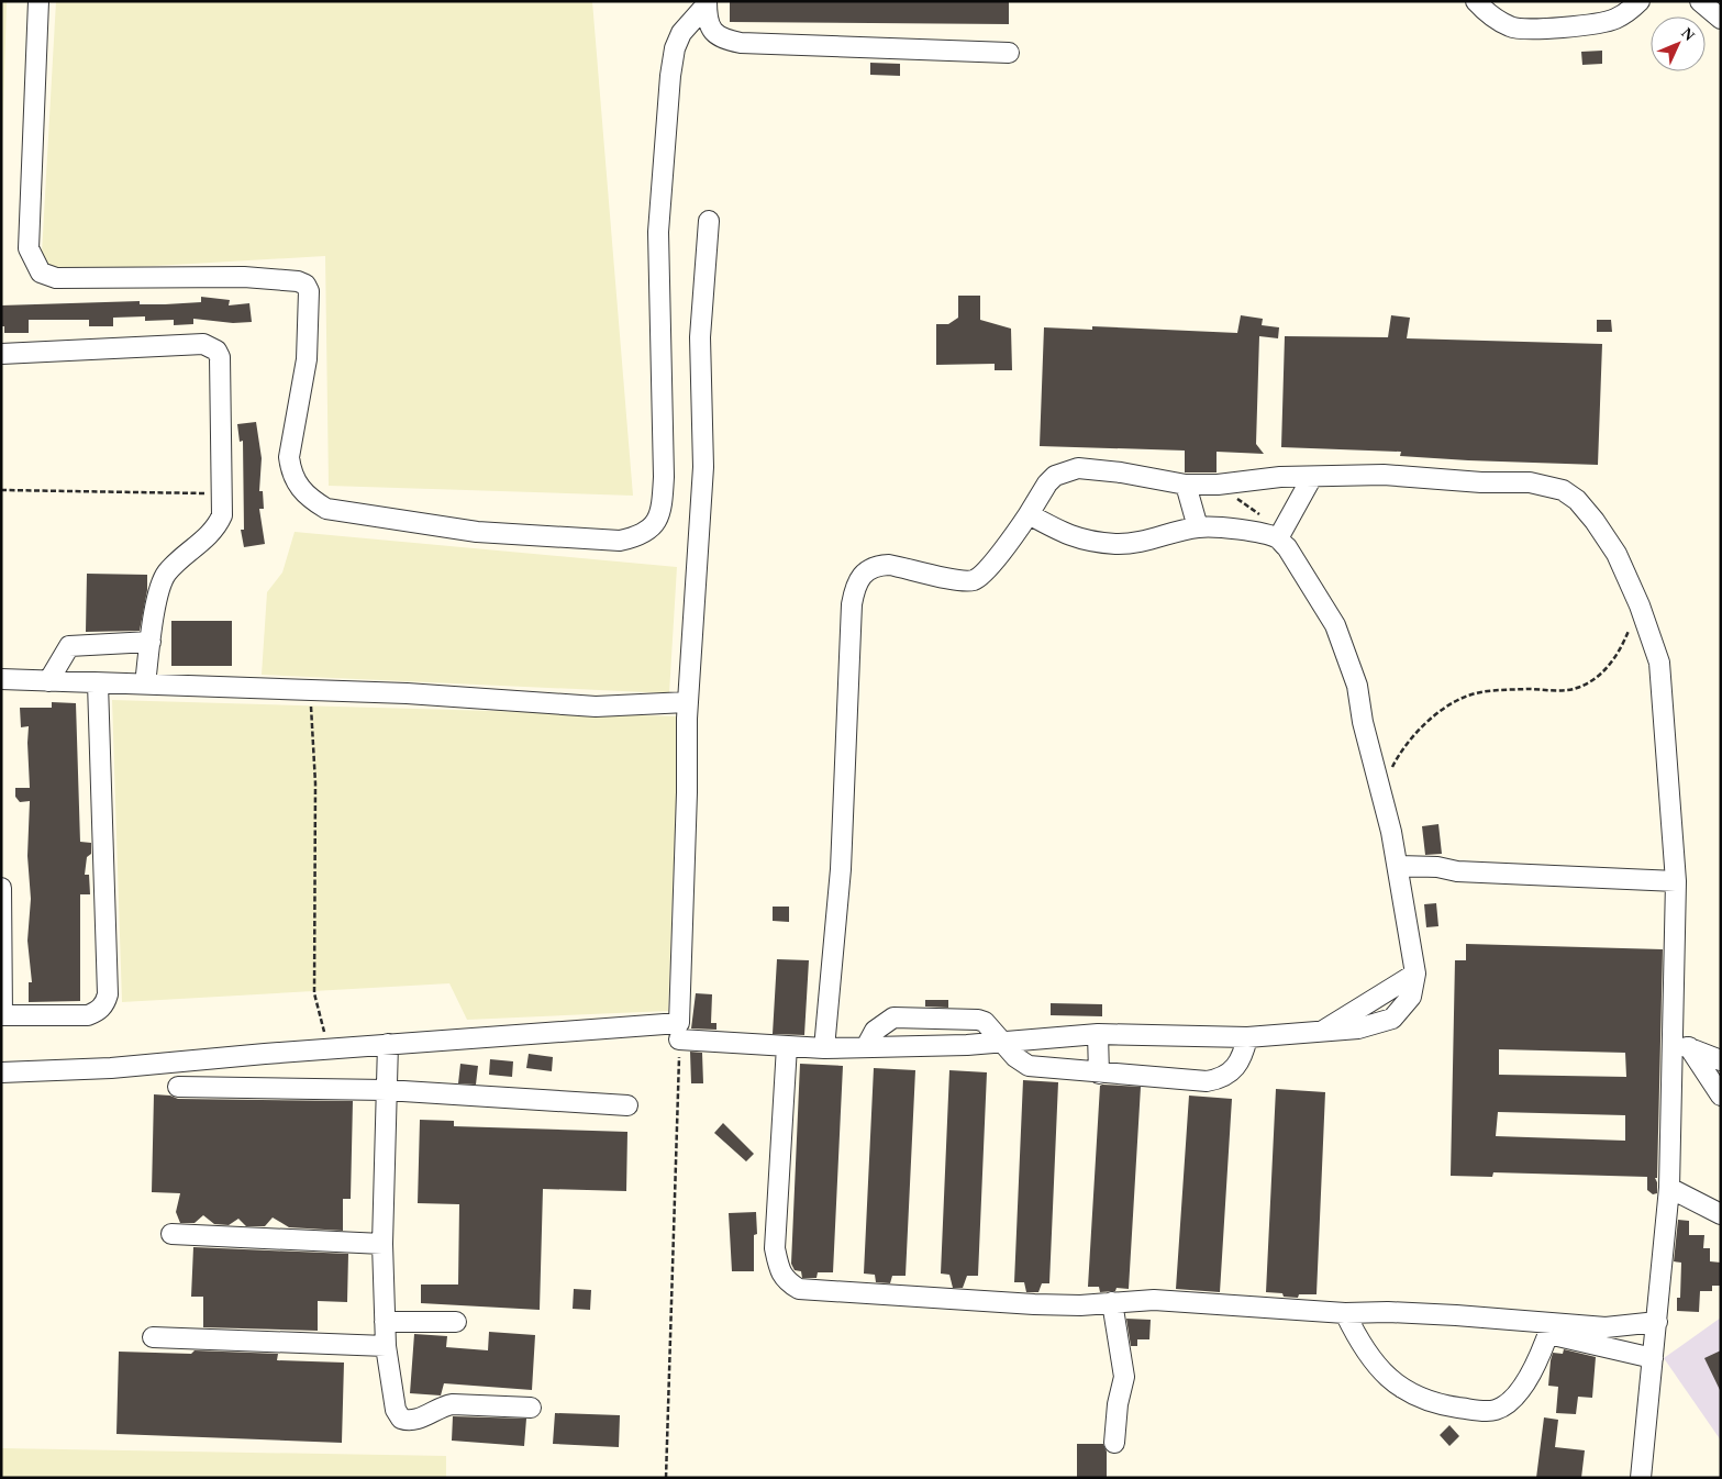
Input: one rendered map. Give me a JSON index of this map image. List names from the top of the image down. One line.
{"north":"top right"}
